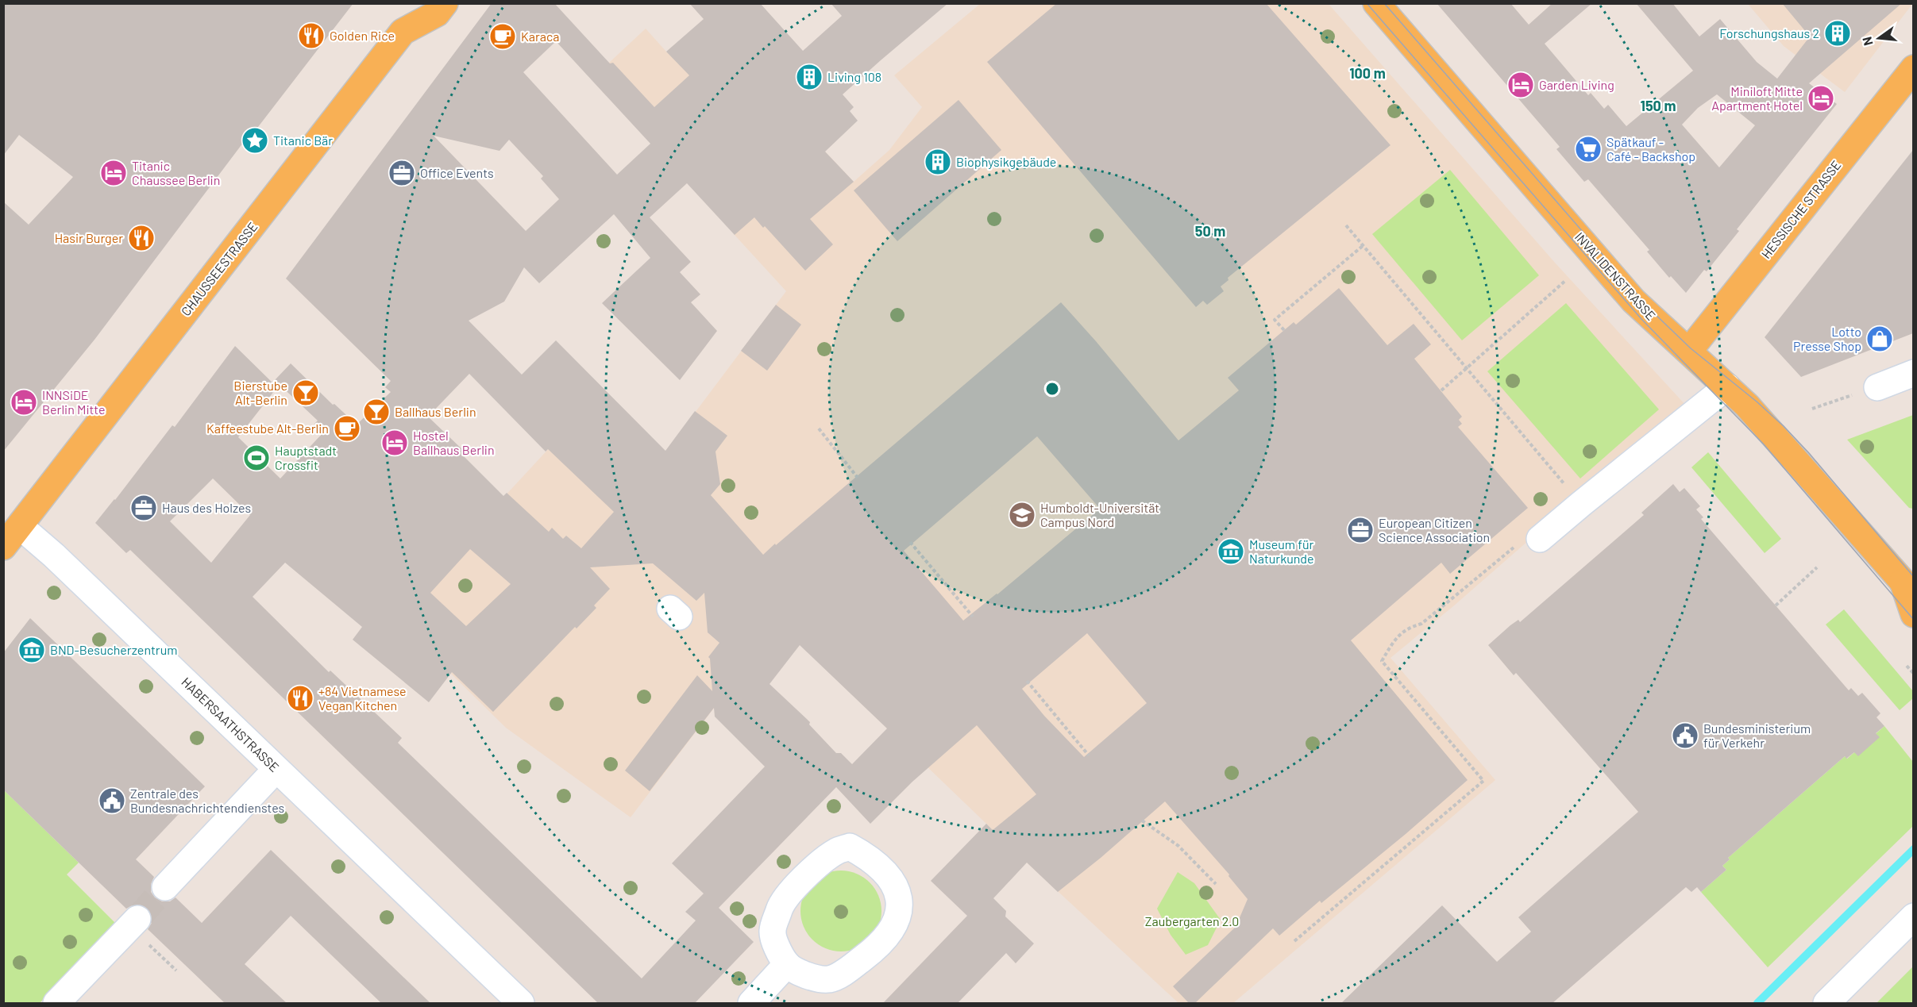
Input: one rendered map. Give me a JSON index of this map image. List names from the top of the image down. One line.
{"streets":{"main road":["HESSISCHE STRASSE","CHAUSSEESTRASSE","INVALIDENSTRASSE"],"street":["HABERSAATHSTRASSE"]},"crossings":[["HESSISCHE STRASSE","INVALIDENSTRASSE"],["CHAUSSEESTRASSE","HABERSAATHSTRASSE"]],"parks":["Zaubergarten 2.0"],"places":{"building":["Forschungshaus 2","Living 108","Biophysikgebäude"],"restaurant":["Golden Rice","Hasir Burger","+84 Vietnamese Vegan Kitchen"],"cafe":["Karaca","Kaffeestube Alt-Berlin"],"hotel":["Garden Living","Miniloft Mitte Apartment Hotel","Titanic Chaussee Berlin","INNSiDE Berlin Mitte","Hostel Ballhaus Berlin"],"place":["Titanic Bär"],"supermarket":["Spätkauf - Café - Backshop"],"office":["Office Events","Haus des Holzes","European Citizen Science Association"],"shop":["Lotto Presse Shop"],"bar":["Bierstube Alt-Berlin","Ballhaus Berlin"],"sports":["Hauptstadt Crossfit"],"school or university":["Humboldt-Universität Campus Nord"],"museum":["Museum für Naturkunde","BND-Besucherzentrum"],"public building":["Bundesministerium für Verkehr","Zentrale des Bundesnachrichtendienstes"]},"north":"left","rings":["100 m","150 m","50 m"]}
